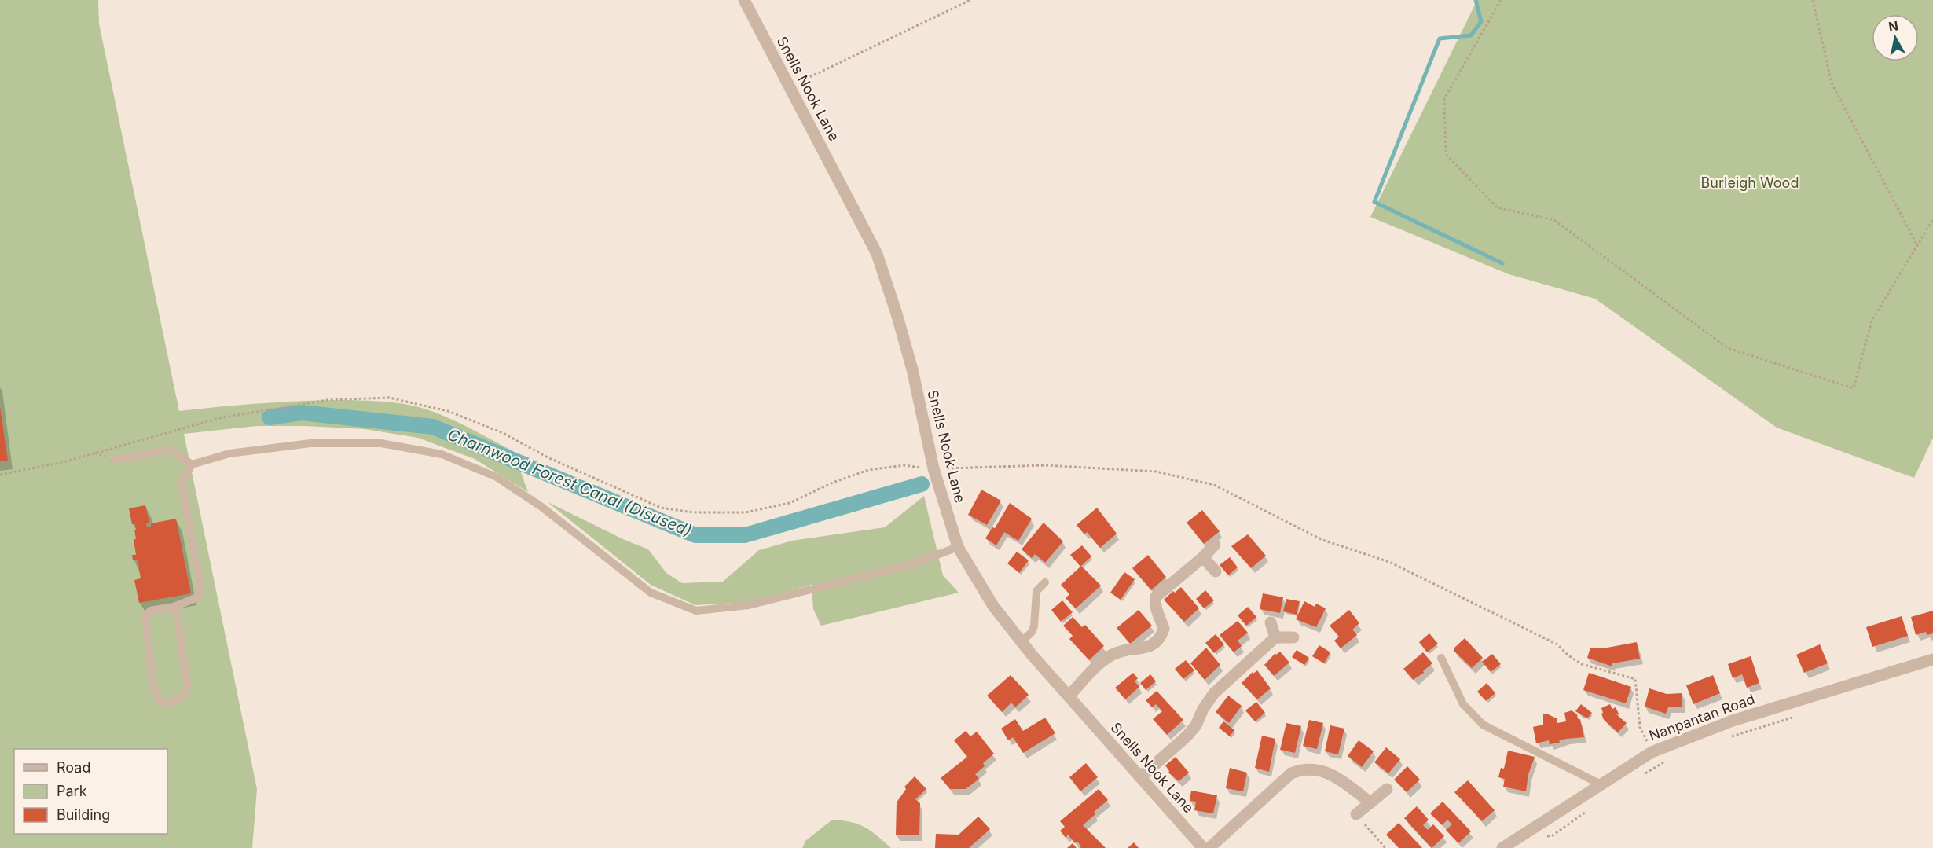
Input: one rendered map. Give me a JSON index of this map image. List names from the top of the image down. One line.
{"streets":{"street":["Snells Nook Lane","Nanpantan Road"]},"water":["Charnwood Forest Canal (Disused)"],"parks":["Burleigh Wood"],"legend":["Road","Park","Building"],"north":"top"}
